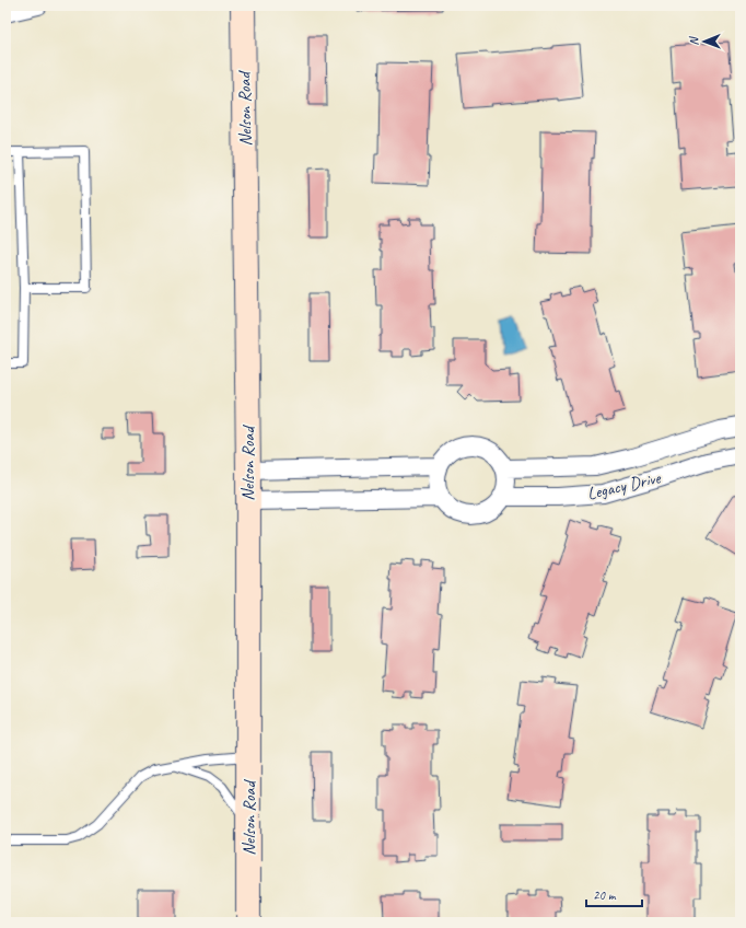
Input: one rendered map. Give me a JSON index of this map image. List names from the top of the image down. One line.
{"streets":{"main road":["Nelson Road"],"street":["Legacy Drive"]},"scale_bar":"20 m","north":"left"}
